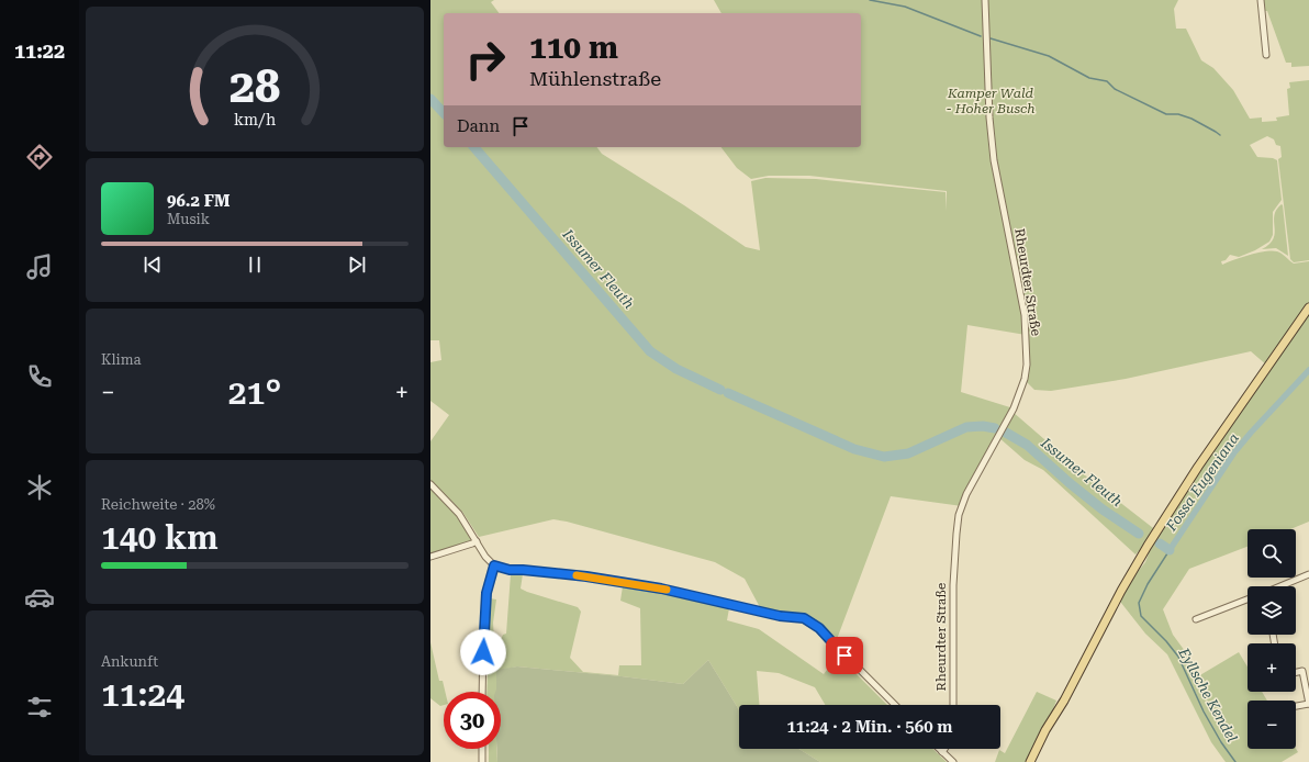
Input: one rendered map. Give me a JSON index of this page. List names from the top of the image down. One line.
{"streets":{"street":["Rheurdter Straße"]},"water":["Issumer Fleuth","Fossa Eugeniana","Eyllsche Kendel"],"parks":["Kamper Wald - Hoher Busch"],"page":{"tabs":"11:22","turn":["110 m","Mühlenstraße"],"then":"Dann","song":["96.2 FM","Musik"],"tile":["Klima",["Reichweite · 28%","140 km"],["Ankunft","11:24"]],"heat":["−","21°","+"],"map_buttons":["+","−"],"limit":"30","trip":"11:24 · 2 Min. · 560 m","gauge":["28","km/h"]}}
